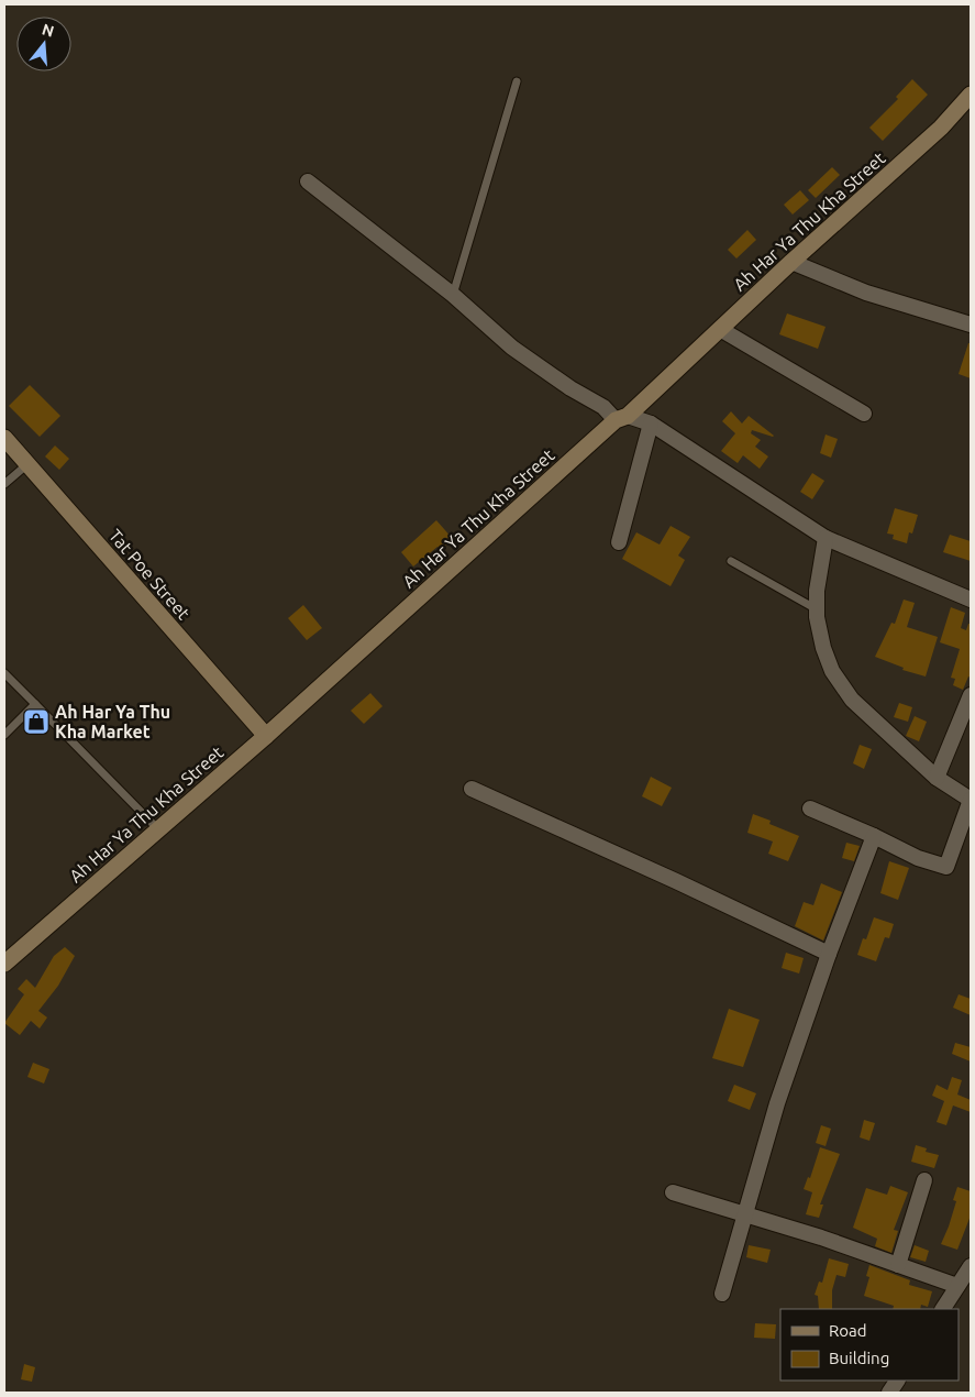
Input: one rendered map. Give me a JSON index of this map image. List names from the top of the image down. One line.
{"streets":{"street":["Ah Har Ya Thu Kha Street","Tat Poe Street"]},"crossings":[["Ah Har Ya Thu Kha Street","Tat Poe Street"]],"places":{"shop":["Ah Har Ya Thu Kha Market"]},"legend":["Road","Building"],"north":"top"}
